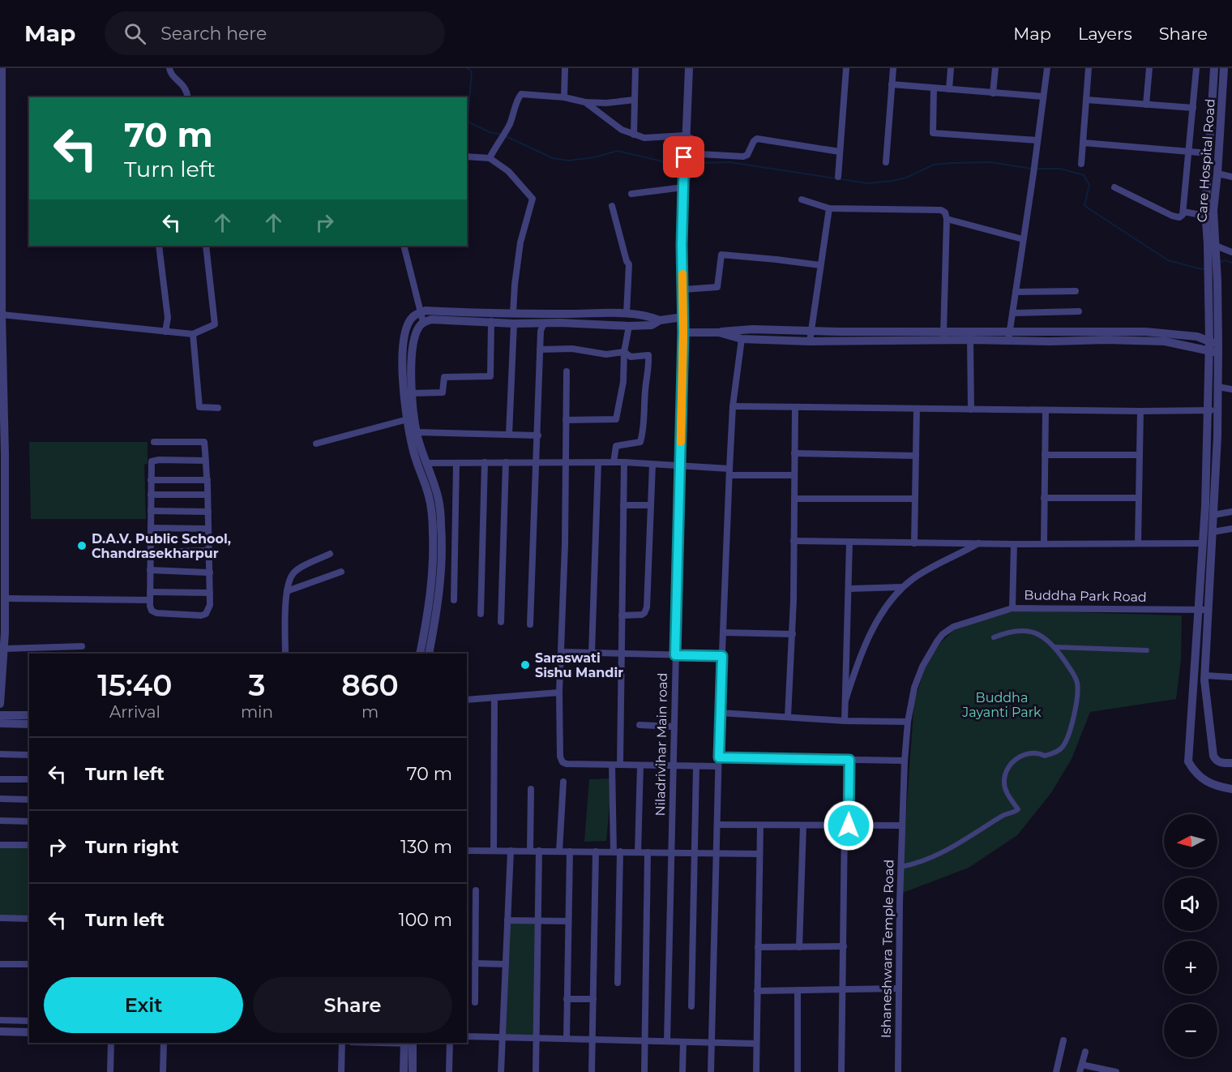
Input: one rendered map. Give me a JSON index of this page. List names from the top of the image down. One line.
{"streets":{"street":["Care Hospital Road","Buddha Park Road","Niladrivihar Main road","Ishaneshwara Temple Road"]},"crossings":[["Buddha Park Road","Ishaneshwara Temple Road"]],"parks":["Buddha Jayanti Park"],"places":["D.A.V. Public School, Chandrasekharpur","Saraswati Sishu Mandir"],"north":"left","page":{"header":"Map","search":"Search here","nav":["Map","Layers","Share"],"turn":["70 m","Turn left"],"eta":["15:40","Arrival","3","min","860","m"],"list":[{"name":"Turn left","value":"70 m"},{"name":"Turn right","value":"130 m"},{"name":"Turn left","value":"100 m"}],"map_buttons":["+","−"],"buttons":["Exit","Share"]}}
